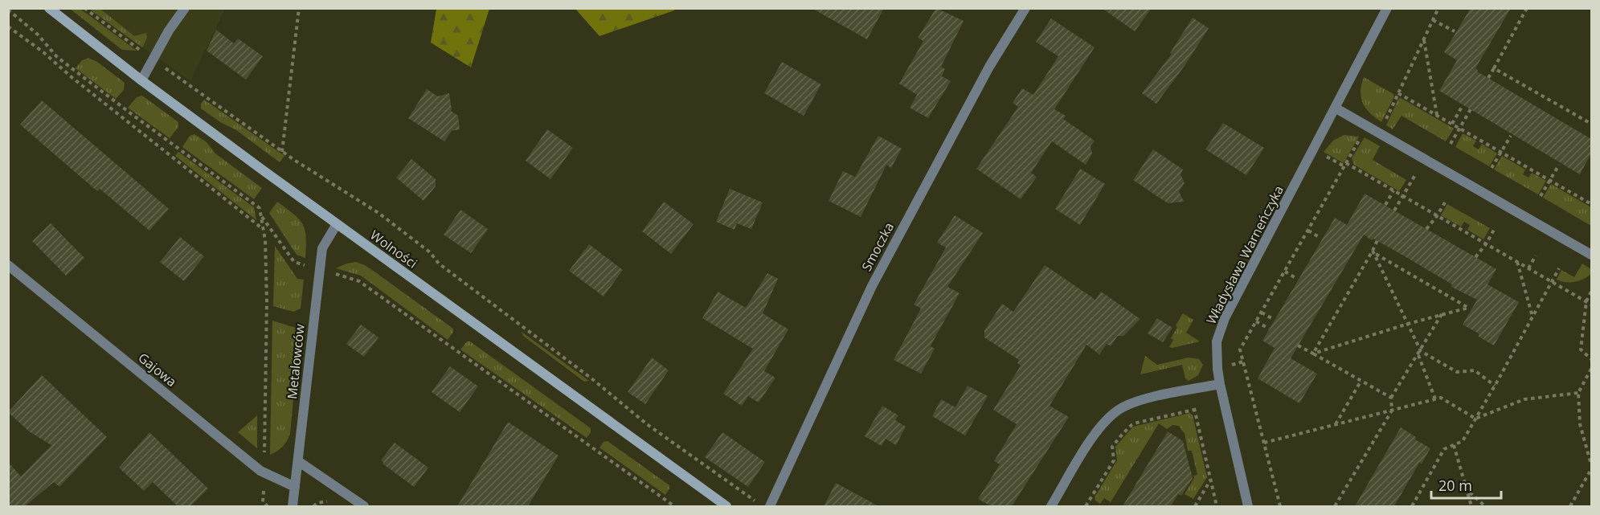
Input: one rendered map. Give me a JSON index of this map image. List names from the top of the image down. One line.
{"streets":{"main road":["Wolności"],"street":["Smoczka","Władysława Warneńczyka","Metalowców","Gajowa"]},"crossings":[["Wolności","Metalowców"],["Metalowców","Gajowa"]],"scale_bar":"20 m"}
